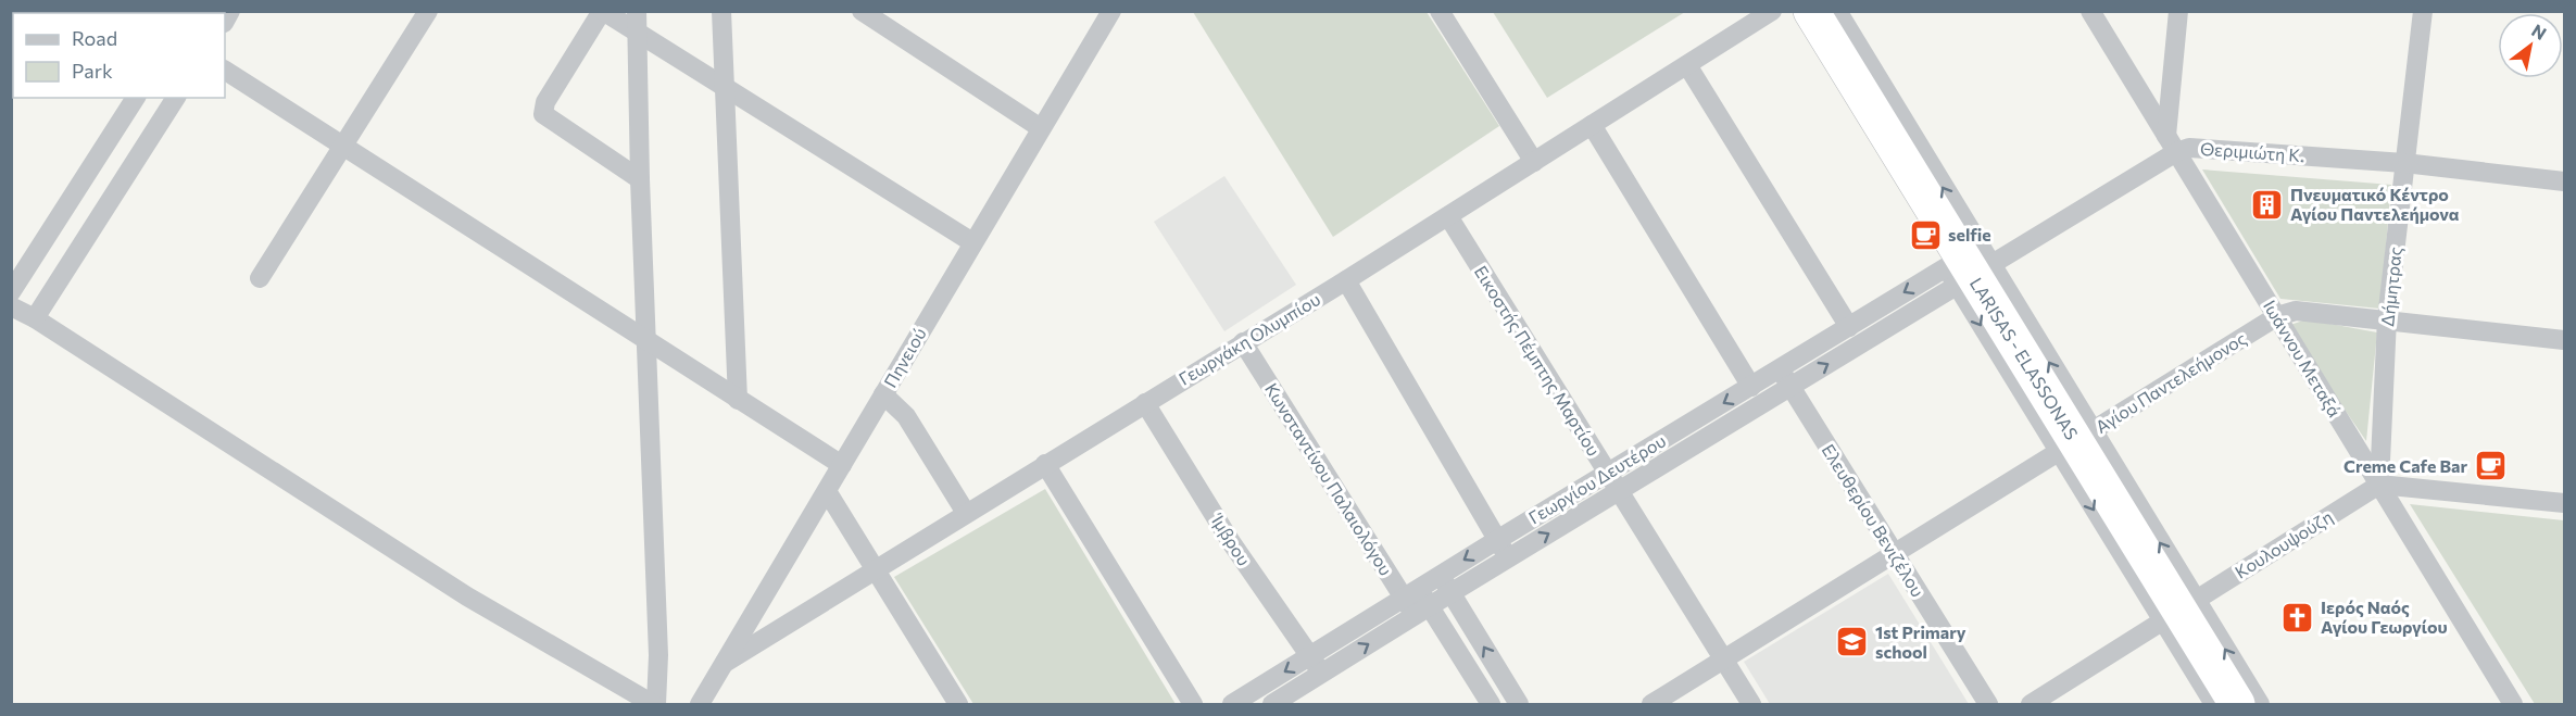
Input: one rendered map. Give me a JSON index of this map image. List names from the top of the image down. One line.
{"streets":{"highway":["LARISAS - ELASSONAS"],"street":["Θεριμιώτη Κ.","Δήμητρας","Γεωργάκη Ολυμπίου","Πηνειού","Ιωάννου Μεταξά","Εικοστής Πέμπτης Μαρτίου","Αγίου Παντελεήμονος","Κωνσταντίνου Παλαιολόγου","Γεωργίου Δευτέρου","Ελευθερίου Βενιζέλου","Ίμβρου","Κουλουψούζη"]},"crossings":[["Θεριμιώτη Κ.","Δήμητρας"],["Θεριμιώτη Κ.","LARISAS - ELASSONAS"],["Θεριμιώτη Κ.","Ιωάννου Μεταξά"],["Θεριμιώτη Κ.","Γεωργίου Δευτέρου"],["Δήμητρας","Ιωάννου Μεταξά"],["Δήμητρας","Αγίου Παντελεήμονος"],["Δήμητρας","Κουλουψούζη"],["Γεωργάκη Ολυμπίου","Πηνειού"],["Γεωργάκη Ολυμπίου","Εικοστής Πέμπτης Μαρτίου"],["Γεωργάκη Ολυμπίου","Κωνσταντίνου Παλαιολόγου"],["Γεωργάκη Ολυμπίου","Ίμβρου"],["LARISAS - ELASSONAS","Αγίου Παντελεήμονος"],["LARISAS - ELASSONAS","Γεωργίου Δευτέρου"],["LARISAS - ELASSONAS","Κουλουψούζη"],["Ιωάννου Μεταξά","Αγίου Παντελεήμονος"],["Ιωάννου Μεταξά","Κουλουψούζη"],["Εικοστής Πέμπτης Μαρτίου","Αγίου Παντελεήμονος"],["Εικοστής Πέμπτης Μαρτίου","Γεωργίου Δευτέρου"],["Αγίου Παντελεήμονος","Ελευθερίου Βενιζέλου"],["Κωνσταντίνου Παλαιολόγου","Γεωργίου Δευτέρου"],["Γεωργίου Δευτέρου","Ελευθερίου Βενιζέλου"],["Γεωργίου Δευτέρου","Ίμβρου"]],"places":{"building":["Πνευματικό Κέντρο Αγίου Παντελεήμονα"],"cafe":["selfie","Creme Cafe Bar"],"church":["Ιερός Ναός Αγίου Γεωργίου"],"school or university":["1st Primary school"]},"legend":["Road","Park"],"north":"top right"}
